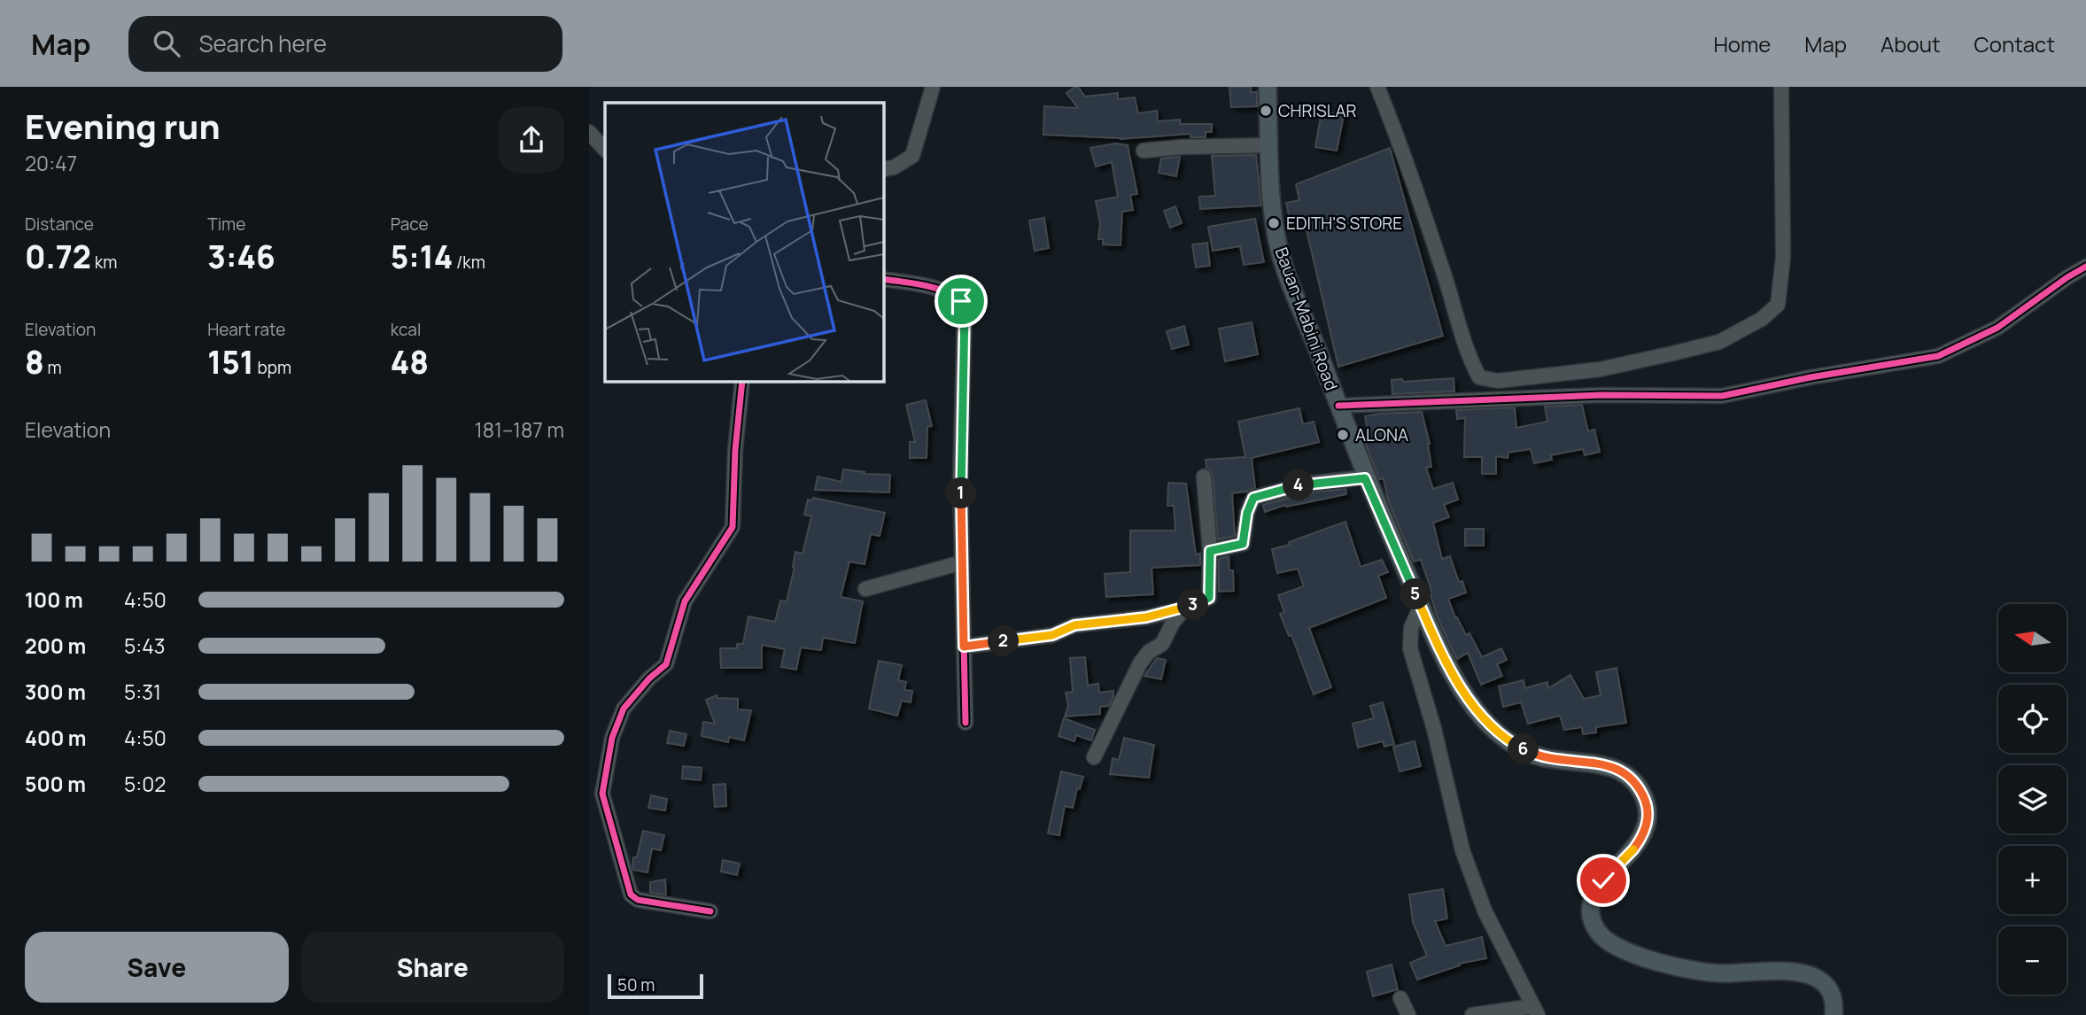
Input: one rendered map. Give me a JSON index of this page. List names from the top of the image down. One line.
{"streets":{"main road":["Bauan-Mabini Road"]},"places":["CHRISLAR","EDITH'S STORE","ALONA"],"scale_bar":"50 m","north":"left","page":{"header":"Map","search":"Search here","nav":["Home","Map","About","Contact"],"heading":["Evening run","20:47"],"stats":[["Distance","0.72 km"],["Time","3:46"],["Pace","5:14 /km"],["Elevation","8 m"],["Heart rate","151 bpm"],["kcal","48"]],"chart":["Elevation","181–187 m"],"pins":["4","1","5","3","2","6"],"list":[{"name":"100 m","note":"4:50"},{"name":"200 m","note":"5:43"},{"name":"300 m","note":"5:31"},{"name":"400 m","note":"4:50"},{"name":"500 m","note":"5:02"}],"map_buttons":["+","−"],"buttons":["Save","Share"],"scale":"50 m"}}
